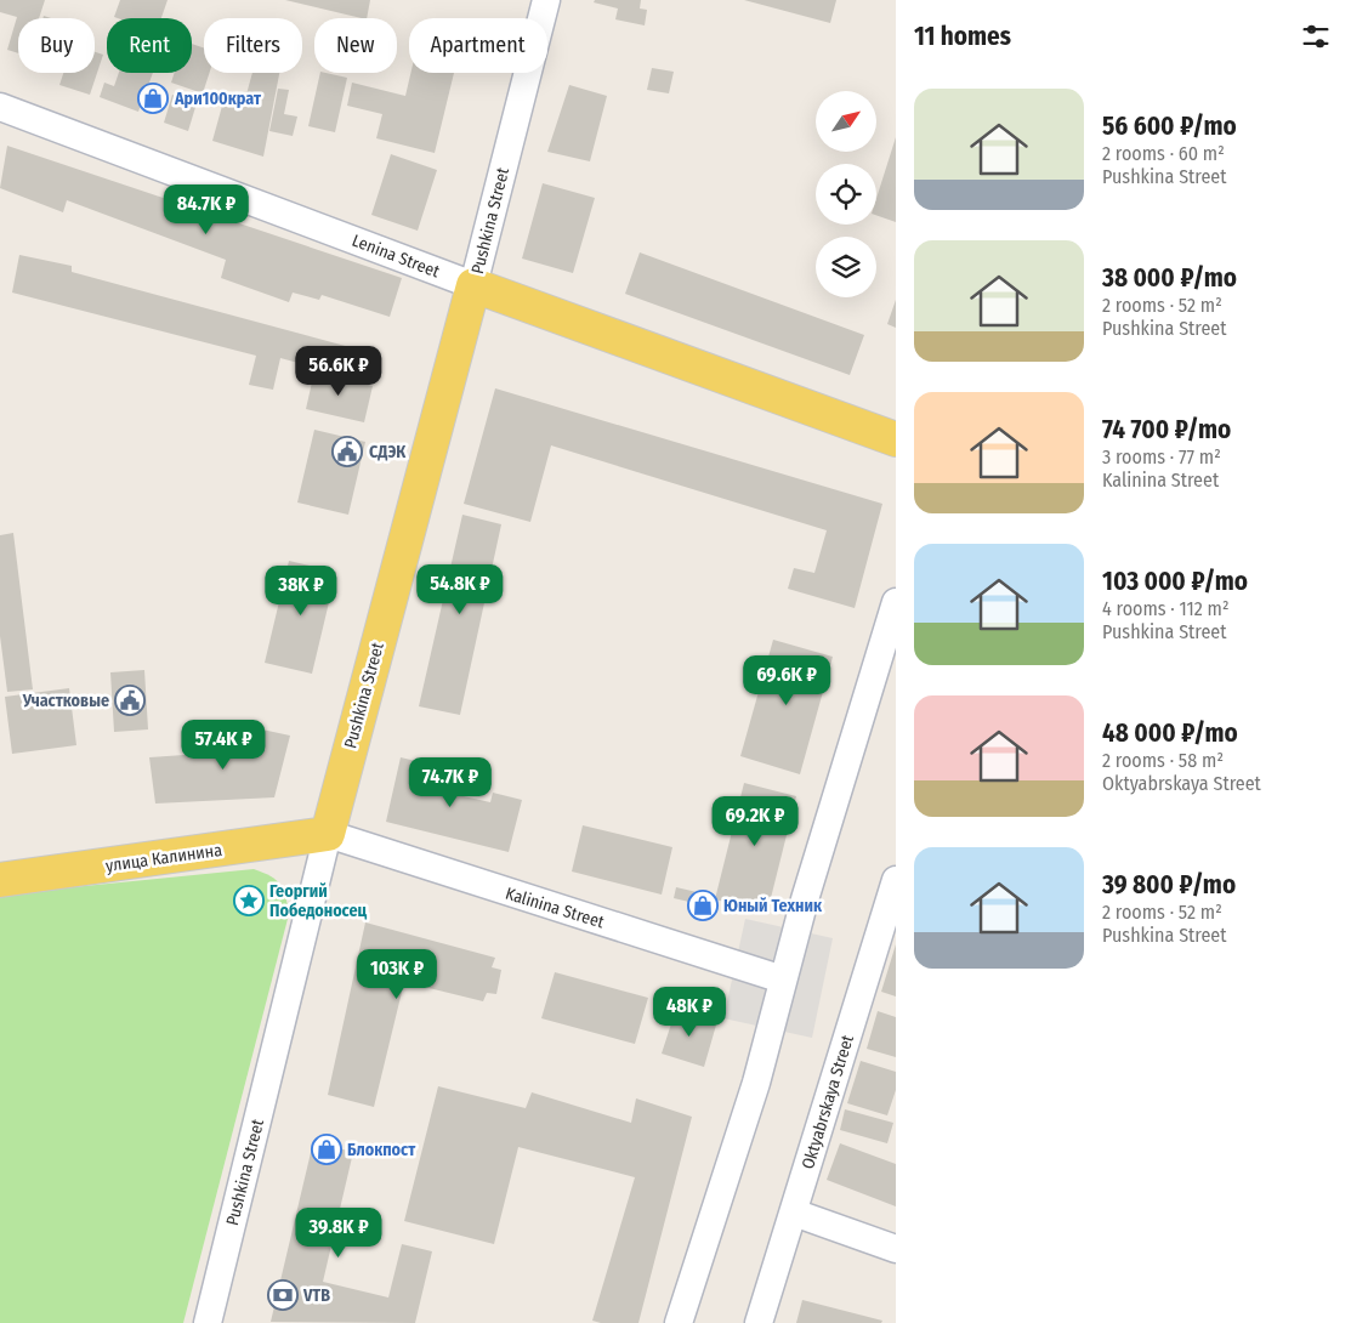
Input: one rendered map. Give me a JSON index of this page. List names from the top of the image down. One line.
{"streets":{"main road":["Pushkina Street","Lenina Street","улица Калинина"],"street":["Kalinina Street","Oktyabrskaya Street"]},"crossings":[["Pushkina Street","Lenina Street"],["Pushkina Street","улица Калинина"],["Pushkina Street","Kalinina Street"],["улица Калинина","Kalinina Street"]],"places":{"shop":["Ари100крат","Юный Техник","Блокпост"],"public building":["СДЭК","Участковые"],"place":["Георгий Победоносец"],"bank":["VTB"]},"north":"top right","page":{"heading":"11 homes","chip":["Buy","Rent","Filters","New","Apartment"],"list":[{"name":"56 600 ₽/mo","note":"2 rooms · 60 m² · Pushkina Street"},{"name":"38 000 ₽/mo","note":"2 rooms · 52 m² · Pushkina Street"},{"name":"74 700 ₽/mo","note":"3 rooms · 77 m² · Kalinina Street"},{"name":"103 000 ₽/mo","note":"4 rooms · 112 m² · Pushkina Street"},{"name":"48 000 ₽/mo","note":"2 rooms · 58 m² · Oktyabrskaya Street"},{"name":"39 800 ₽/mo","note":"2 rooms · 52 m² · Pushkina Street"}],"price":["84.7K ₽","56.6K ₽","54.8K ₽","38K ₽","69.6K ₽","57.4K ₽","74.7K ₽","69.2K ₽","103K ₽","48K ₽","39.8K ₽"]}}
